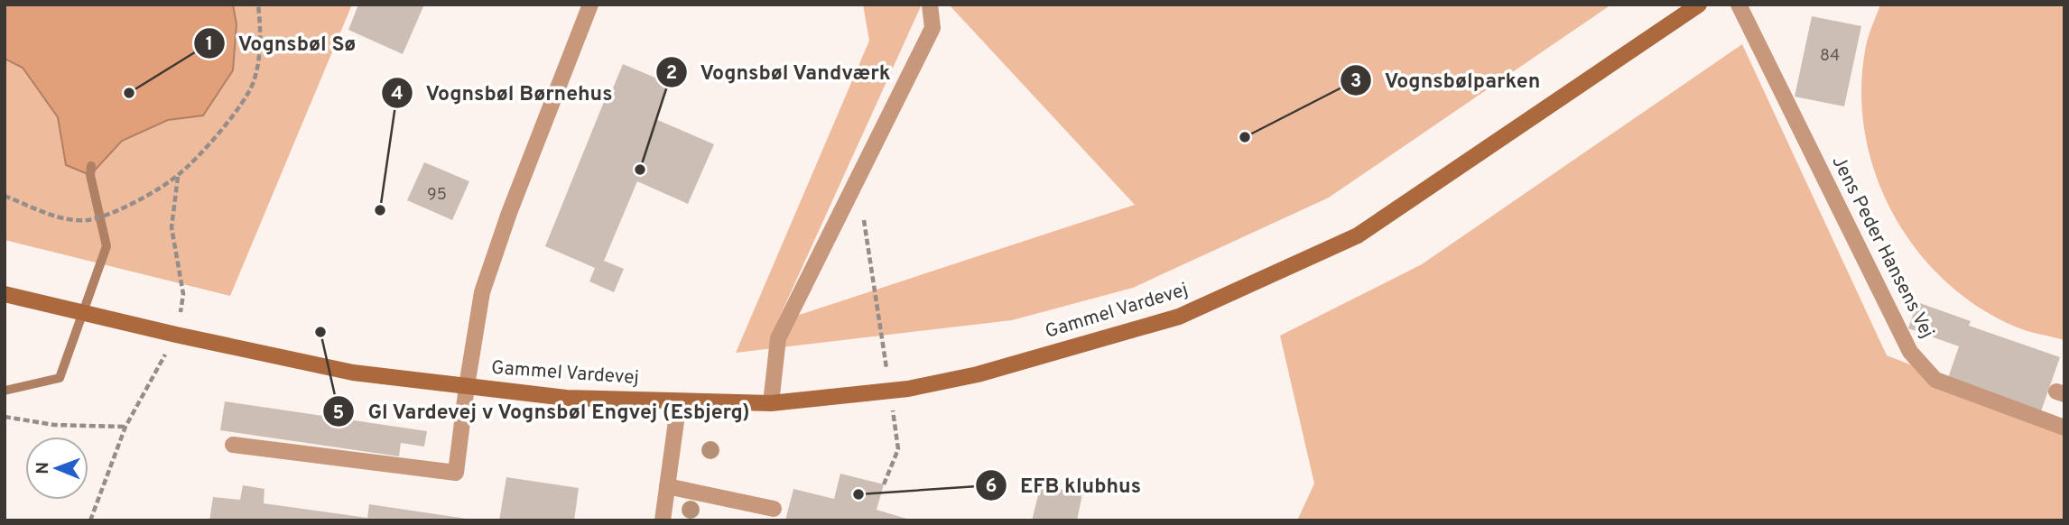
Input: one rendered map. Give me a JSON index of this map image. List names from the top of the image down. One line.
{"streets":{"street":["Jens Peder Hansens Vej","Gammel Vardevej"]},"places":["Vognsbøl Sø","Vognsbølparken","Vognsbøl Vandværk","Vognsbøl Børnehus","Gl Vardevej v Vognsbøl Engvej (Esbjerg)","EFB klubhus"],"house_numbers":["84","95"],"north":"left"}
